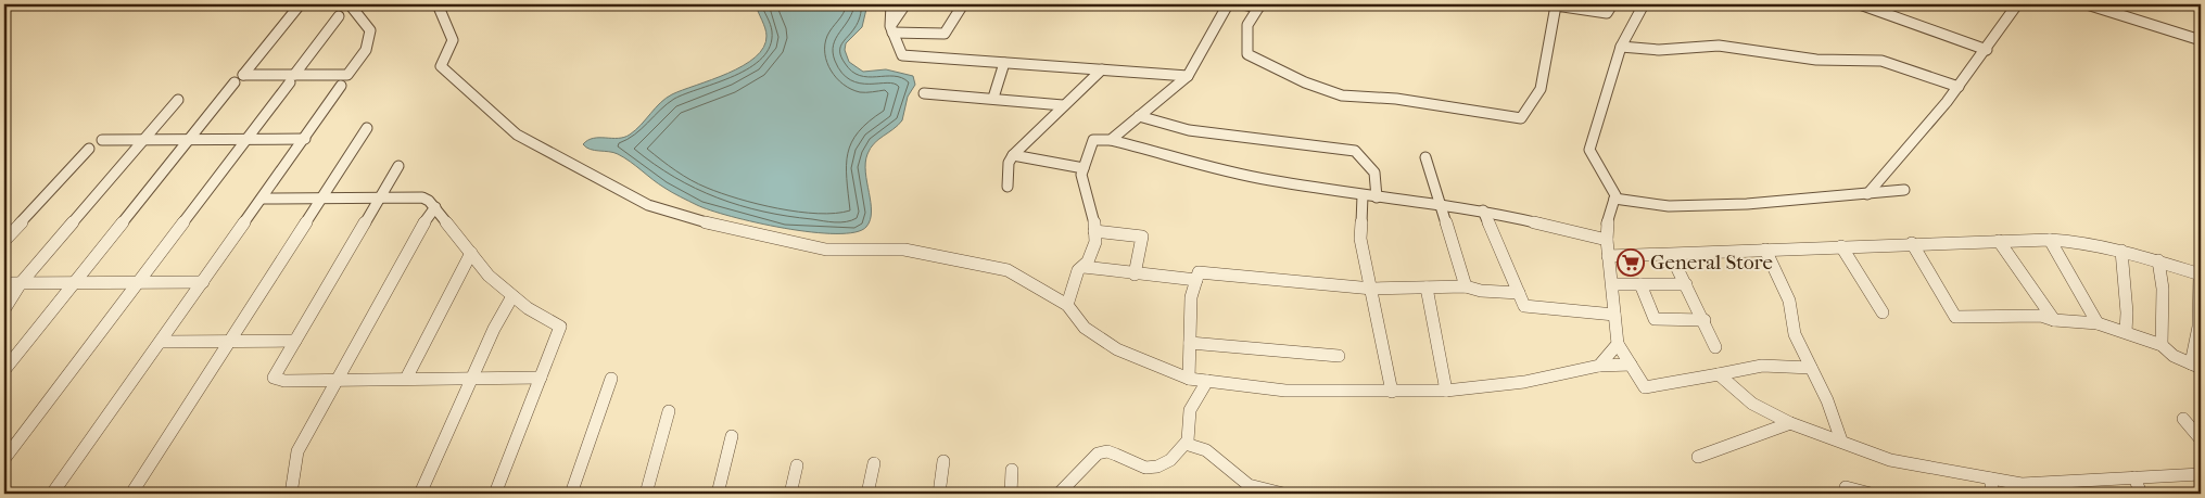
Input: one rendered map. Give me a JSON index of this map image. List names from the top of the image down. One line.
{"places":{"supermarket":["General Store"]}}
